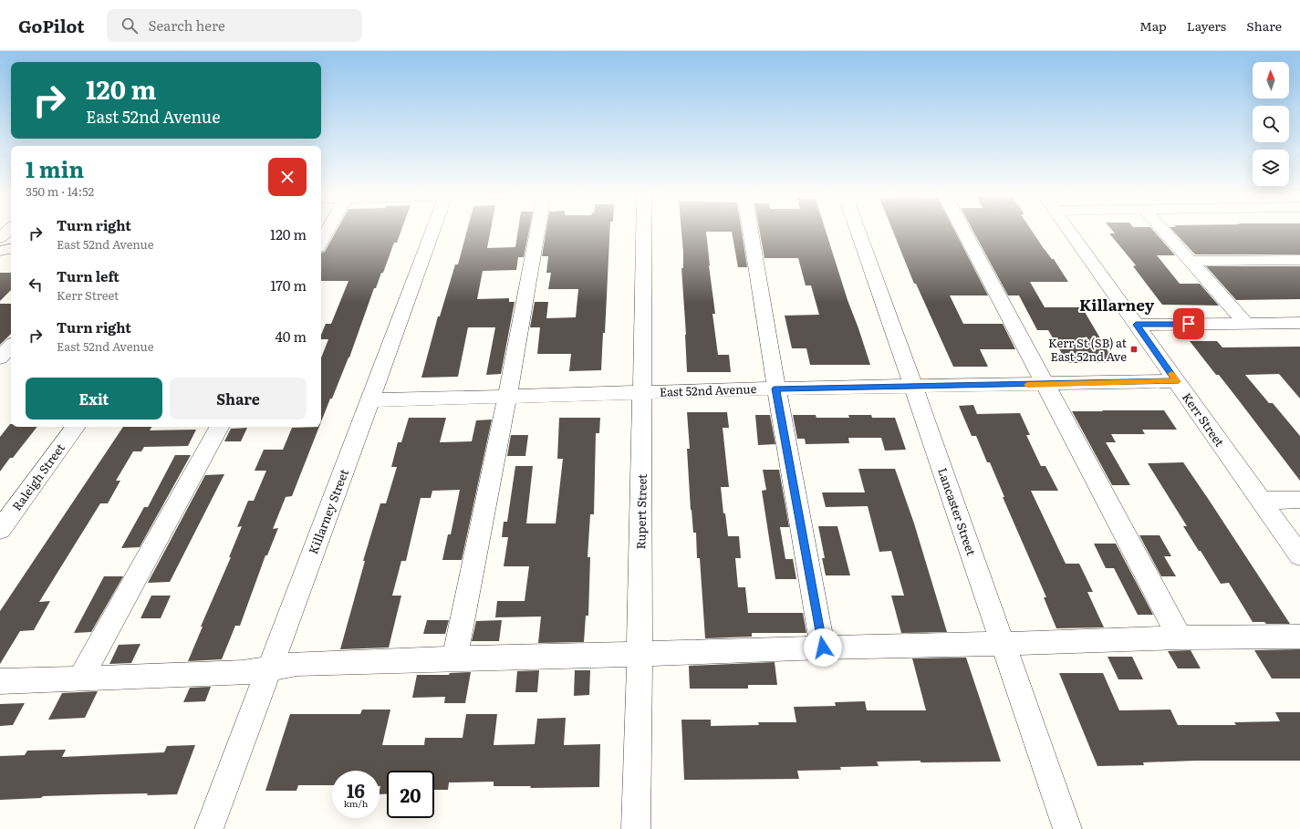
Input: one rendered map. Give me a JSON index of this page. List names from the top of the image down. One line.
{"streets":{"street":["East 52nd Avenue","Kerr Street","Raleigh Street","Killarney Street","Rupert Street","Lancaster Street"]},"crossings":[["East 52nd Avenue","Kerr Street"],["East 52nd Avenue","Killarney Street"],["East 52nd Avenue","Rupert Street"],["East 52nd Avenue","Lancaster Street"]],"districts":["Killarney"],"places":{"transit":["Kerr St (SB) at East 52nd Ave"]},"north":"top","page":{"header":"GoPilot","search":"Search here","nav":["Map","Layers","Share"],"turn":["120 m","East 52nd Avenue"],"heading":["1 min","350 m · 14:52"],"list":[{"name":"Turn right","note":"East 52nd Avenue","value":"120 m"},{"name":"Turn left","note":"Kerr Street","value":"170 m"},{"name":"Turn right","note":"East 52nd Avenue","value":"40 m"}],"buttons":["Exit","Share"],"speed":"16 km/h","limit":"20"}}
